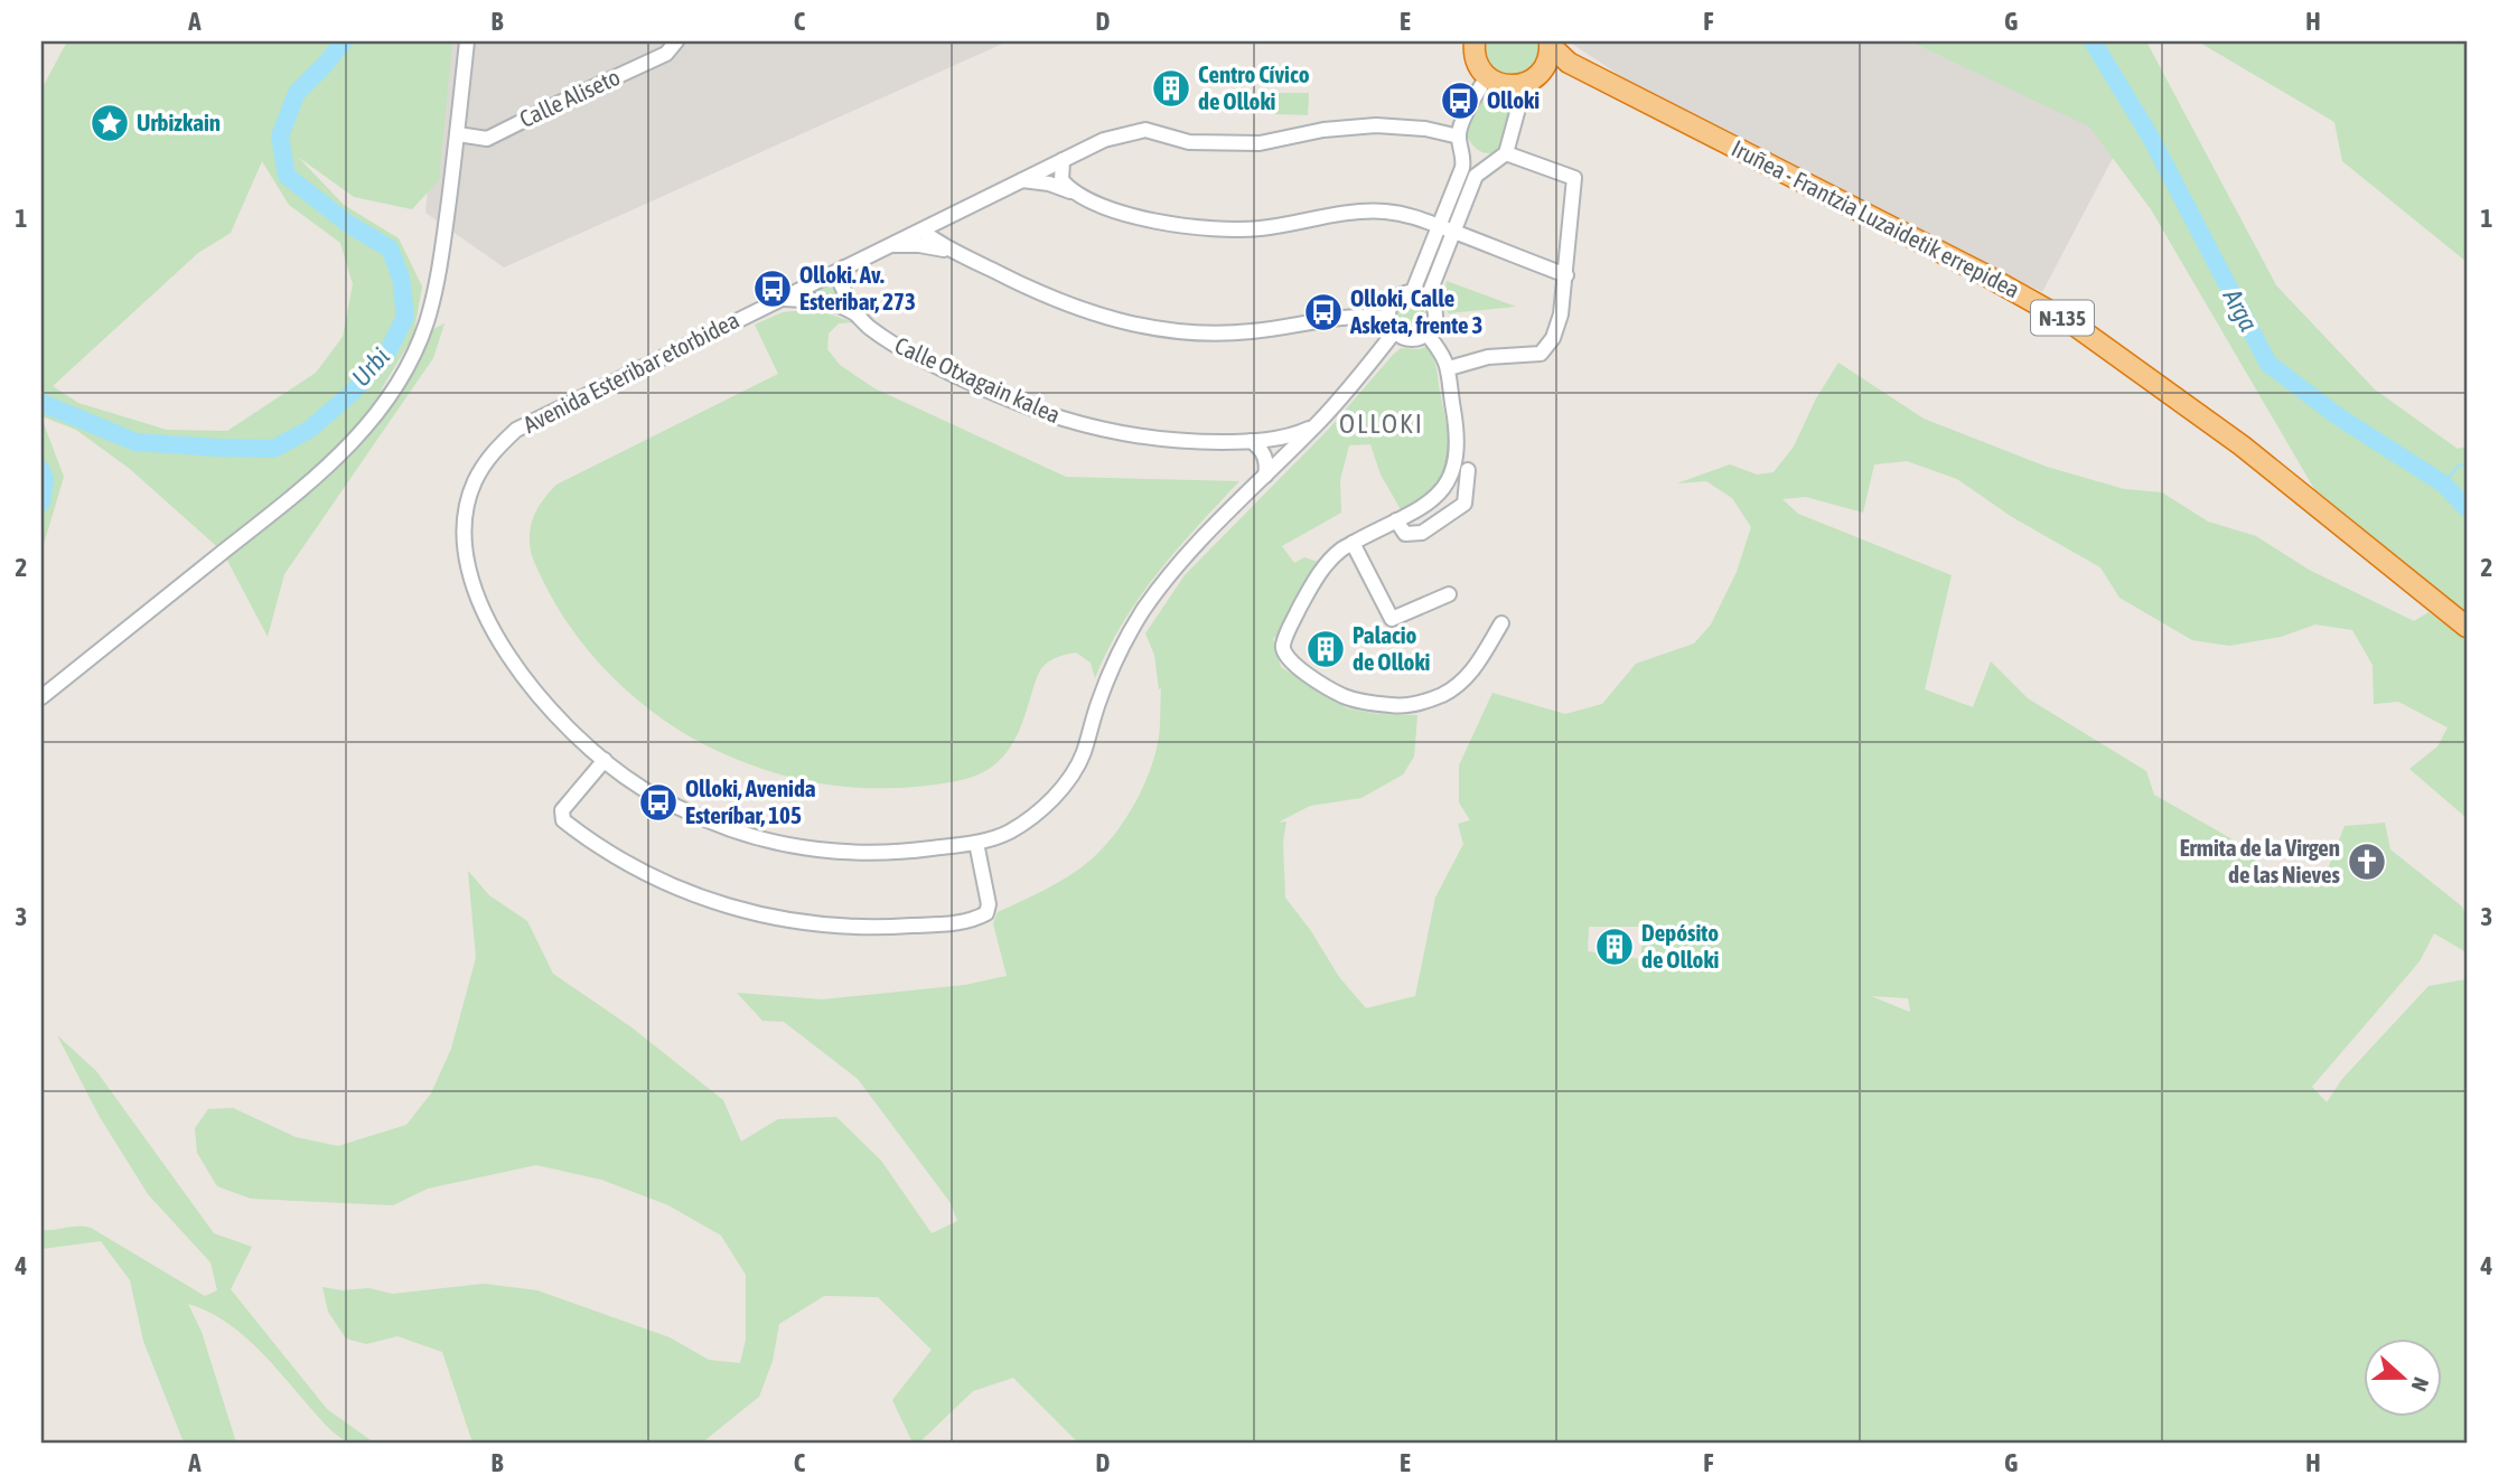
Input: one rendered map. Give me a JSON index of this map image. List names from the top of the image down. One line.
{"streets":{"highway":["Iruñea - Frantzia Luzaidetik errepidea","N-135"],"street":["Calle Aliseto","Avenida Esteribar etorbidea","Calle Otxagain kalea"]},"crossings":[["Iruñea - Frantzia Luzaidetik errepidea","N-135"],["Avenida Esteribar etorbidea","Calle Otxagain kalea"]],"districts":["OLLOKI"],"water":["Arga","Urbi"],"places":{"building":["Centro Cívico de Olloki","Palacio de Olloki","Depósito de Olloki"],"bus stop":["Olloki","Olloki. Av. Esteribar, 273","Olloki, Calle Asketa, frente 3","Olloki, Avenida Esteríbar, 105"],"place":["Urbizkain"],"church":["Ermita de la Virgen de las Nieves"]},"north":"right","grid":{"columns":["A","B","C","D","E","F","G","H"],"rows":["1","2","3","4"]}}
